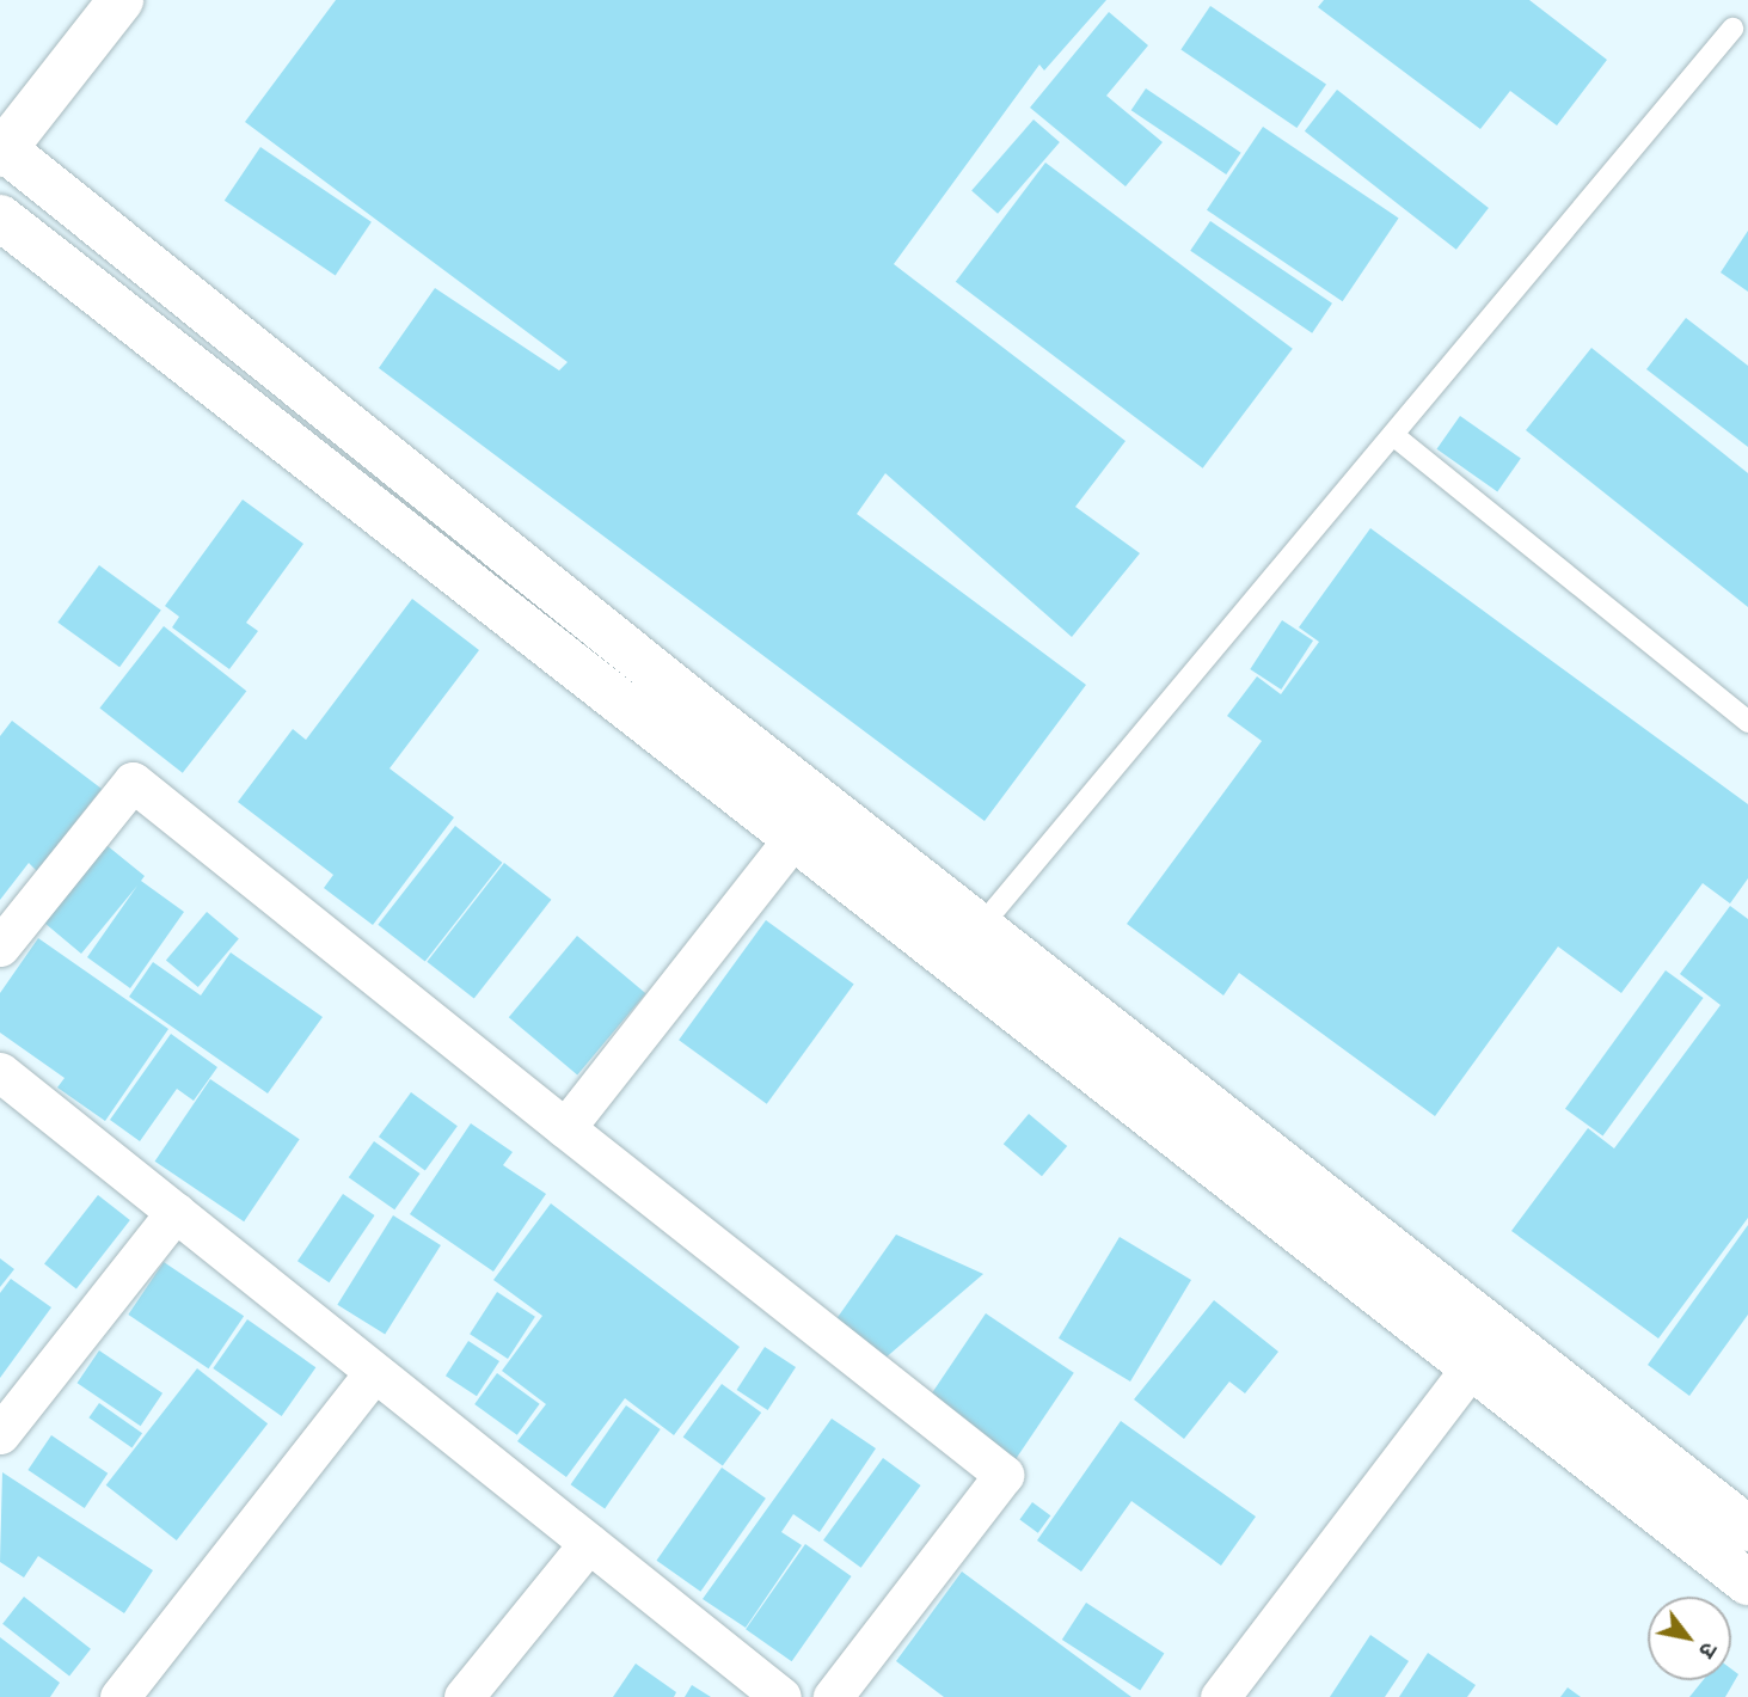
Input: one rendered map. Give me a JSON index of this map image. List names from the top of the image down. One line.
{"north":"bottom right"}
